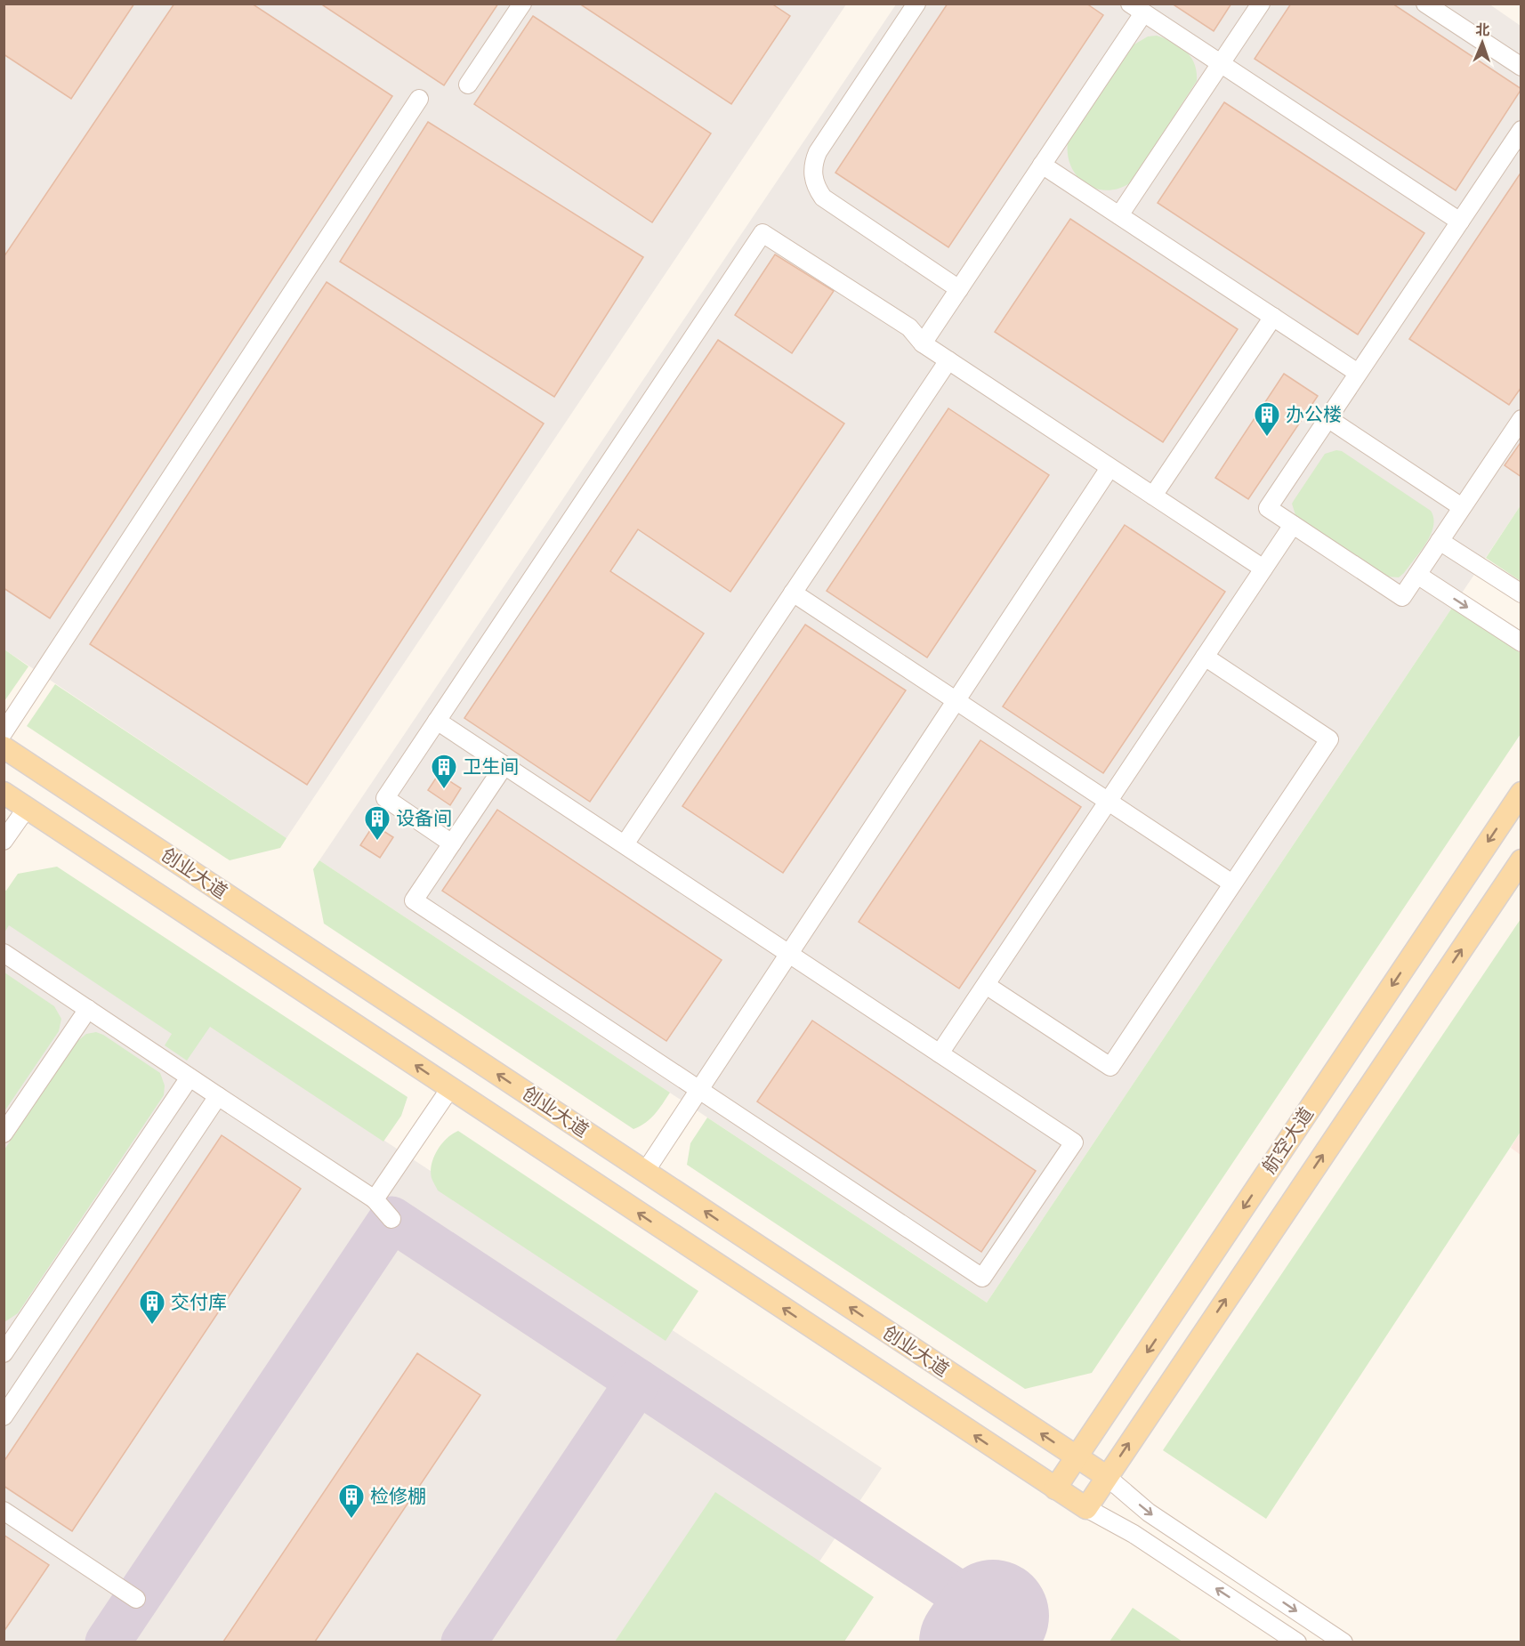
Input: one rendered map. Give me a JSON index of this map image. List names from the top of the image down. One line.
{"streets":{"main road":["创业大道","航空大道"]},"crossings":[["创业大道","航空大道"]],"one_way":["创业大道"],"places":{"building":["办公楼","卫生间","设备间","交付库","检修棚"]},"north":"top"}
